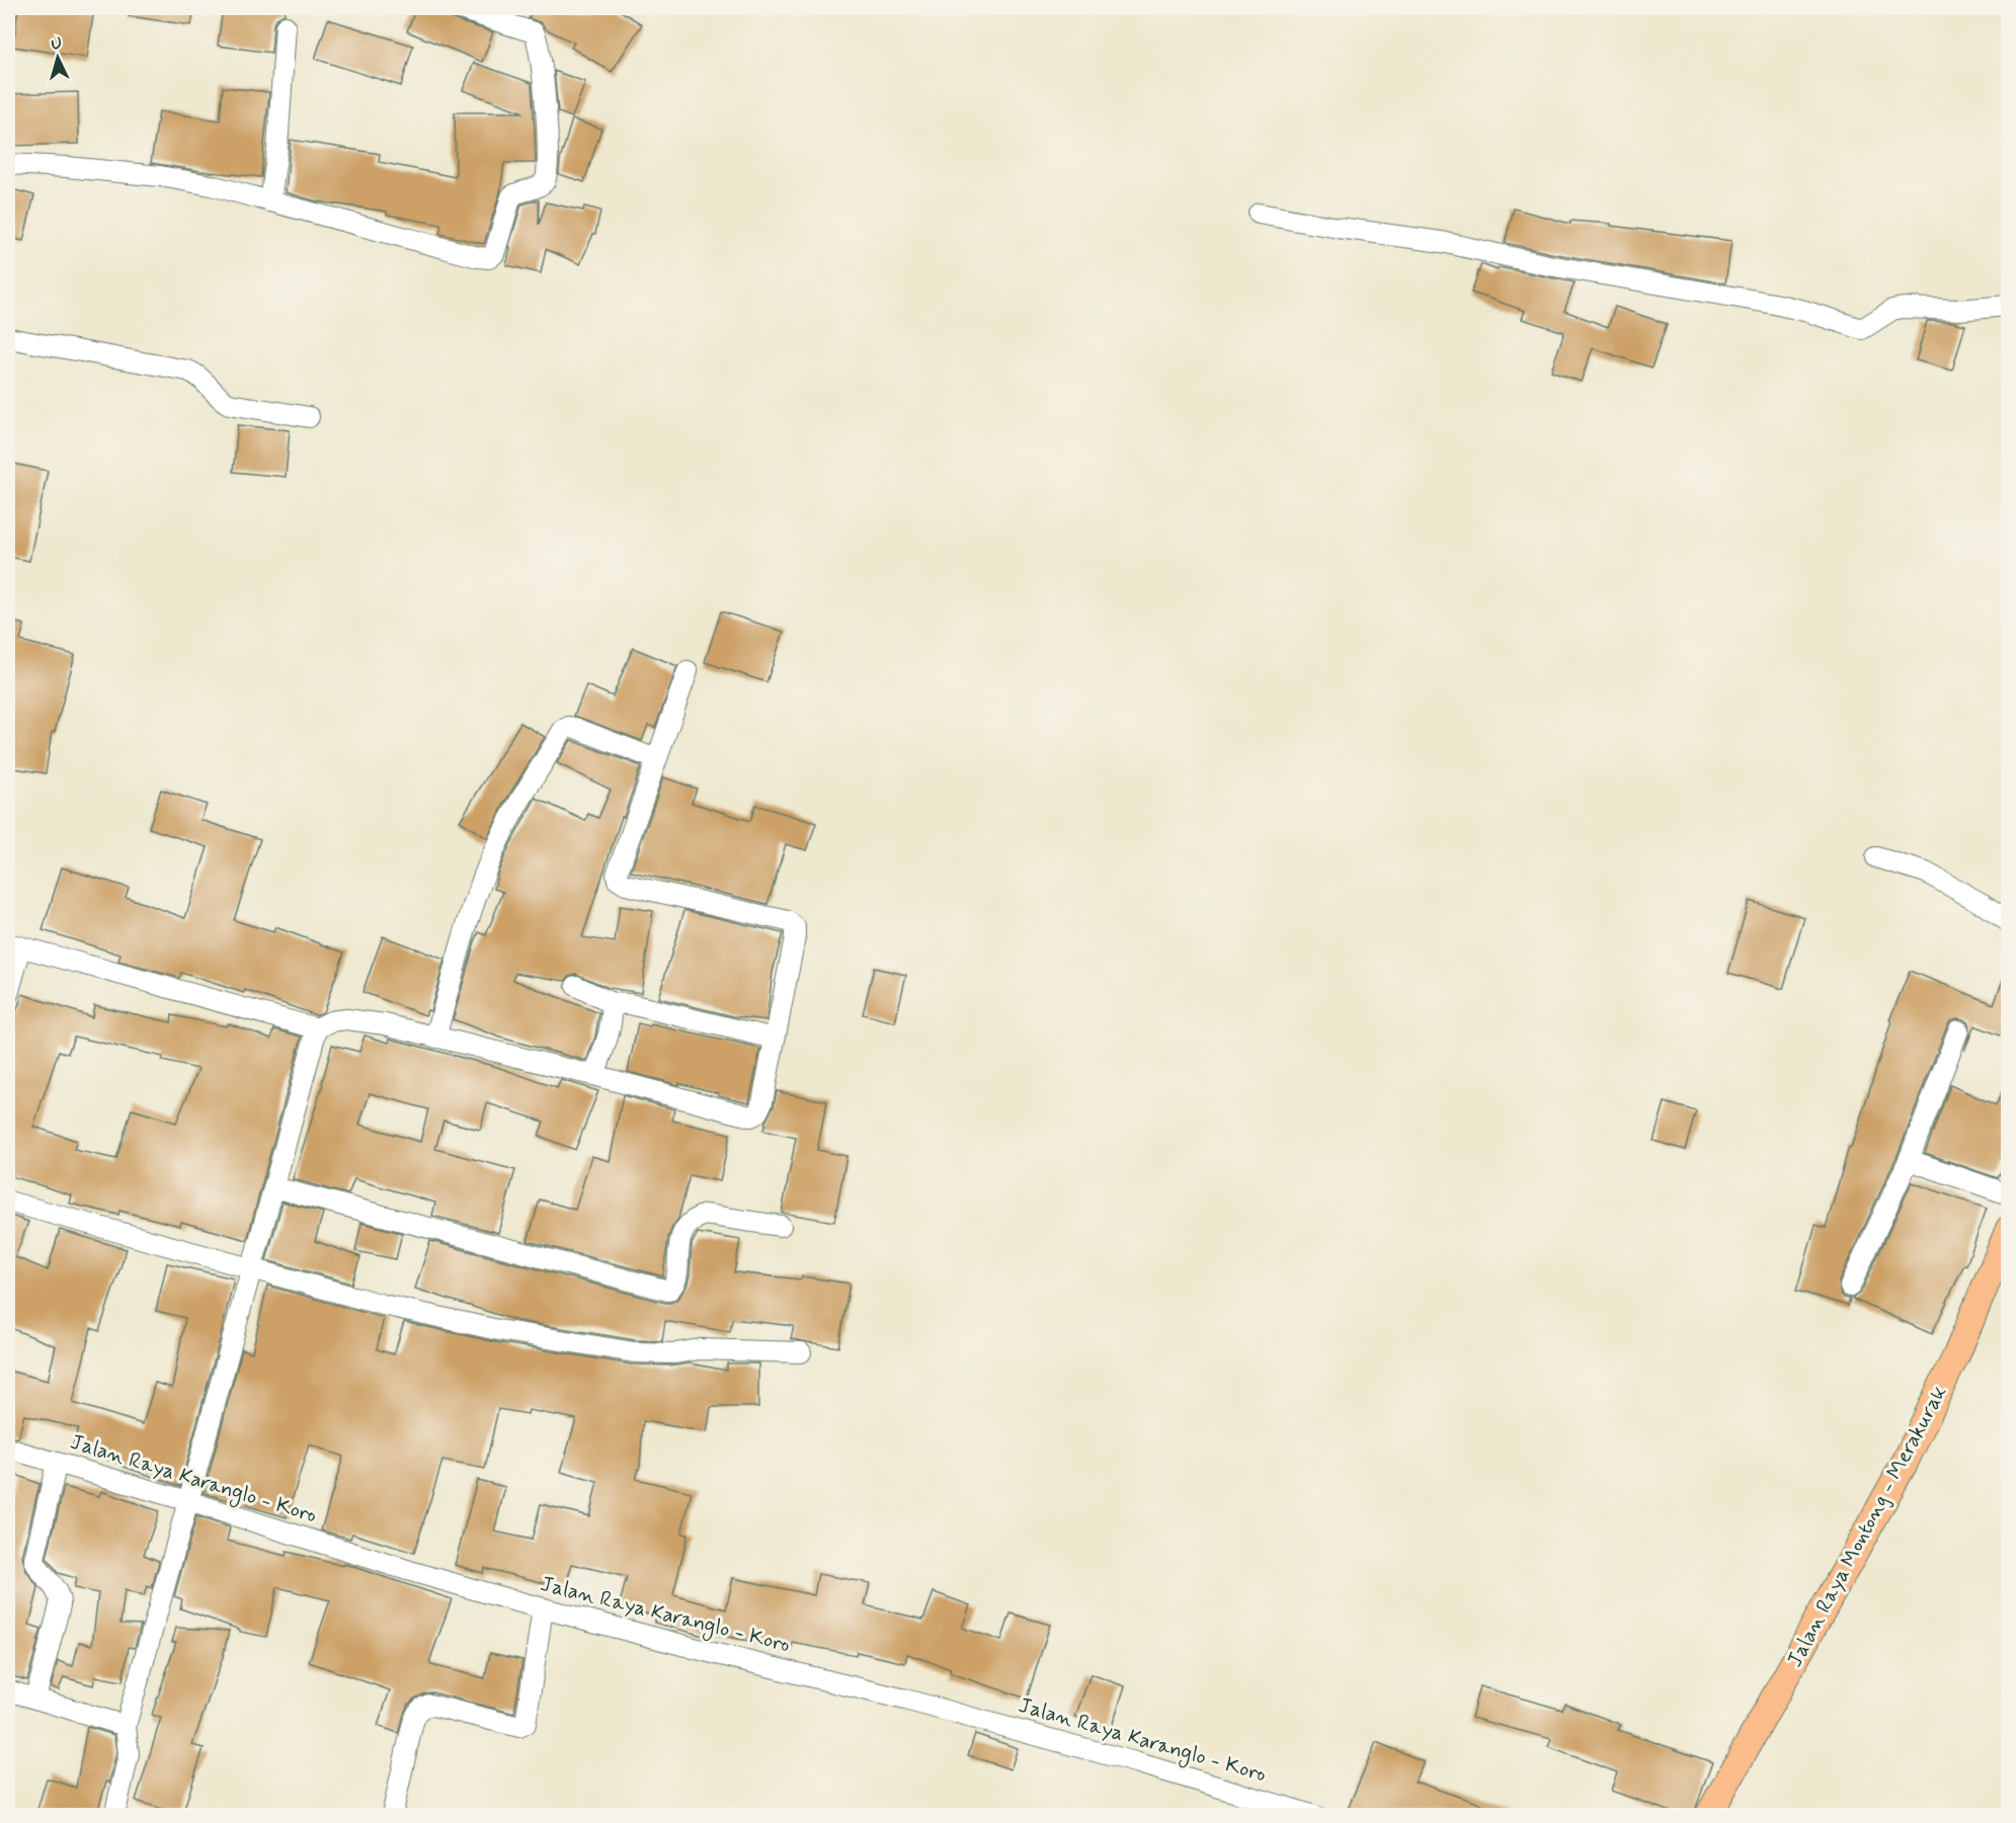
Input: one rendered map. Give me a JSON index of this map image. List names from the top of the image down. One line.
{"streets":{"main road":["Jalan Raya Montong - Merakurak"],"street":["Jalan Raya Karanglo - Koro"]},"north":"top"}
